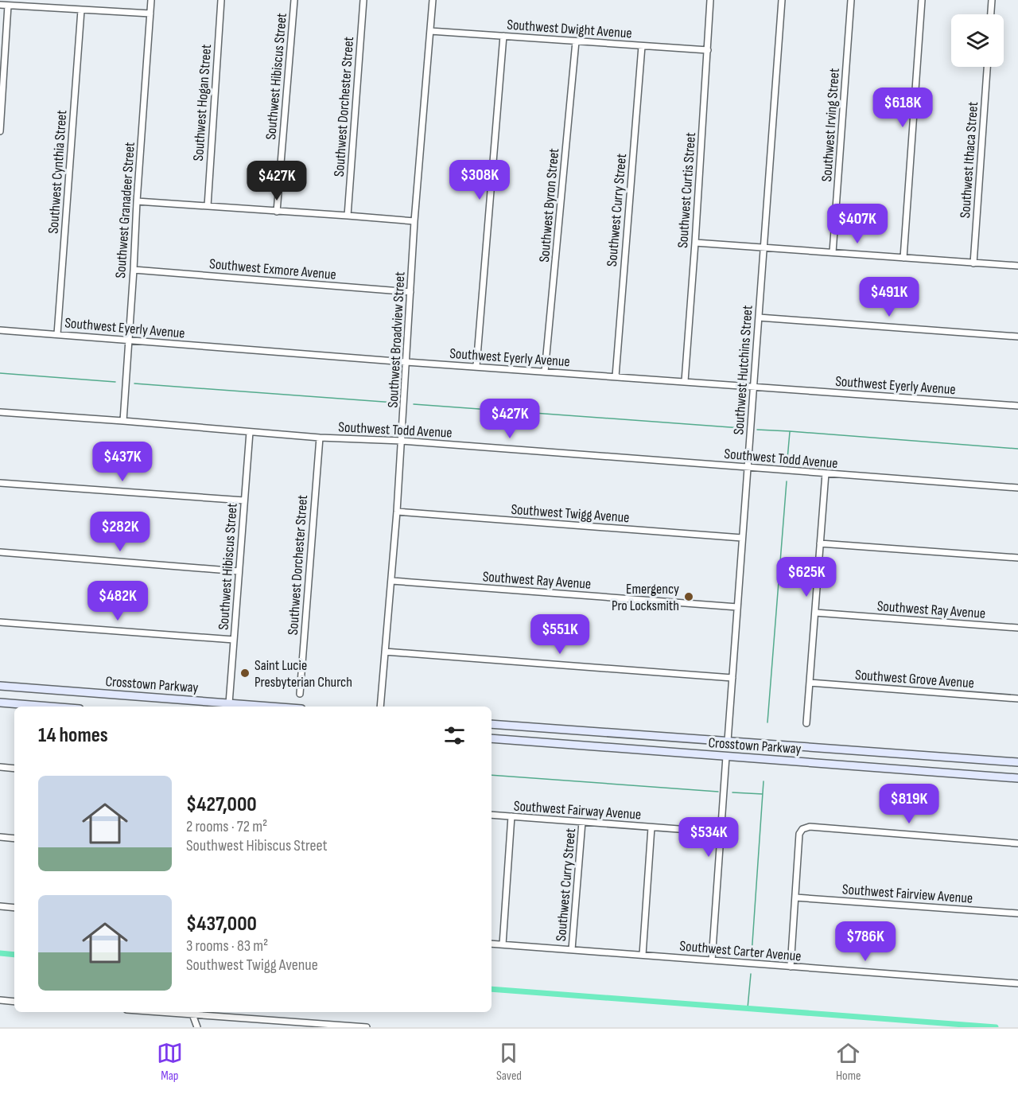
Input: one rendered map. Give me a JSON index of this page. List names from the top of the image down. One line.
{"streets":{"main road":["Crosstown Parkway"],"street":["Southwest Dwight Avenue","Southwest Hibiscus Street","Southwest Hogan Street","Southwest Dorchester Street","Southwest Irving Street","Southwest Ithaca Street","Southwest Cynthia Street","Southwest Curtis Street","Southwest Byron Street","Southwest Granadeer Street","Southwest Curry Street","Southwest Exmore Avenue","Southwest Eyerly Avenue","Southwest Broadview Street","Southwest Hutchins Street","Southwest Todd Avenue","Southwest Twigg Avenue","Southwest Ray Avenue","Southwest Grove Avenue","Southwest Fairway Avenue","Southwest Fairview Avenue","Southwest Carter Avenue"]},"crossings":[["Southwest Dwight Avenue","Southwest Curtis Street"],["Southwest Dwight Avenue","Southwest Byron Street"],["Southwest Dwight Avenue","Southwest Curry Street"],["Southwest Dwight Avenue","Southwest Broadview Street"],["Southwest Hibiscus Street","Southwest Todd Avenue"],["Southwest Hibiscus Street","Crosstown Parkway"],["Southwest Dorchester Street","Southwest Todd Avenue"],["Southwest Cynthia Street","Southwest Eyerly Avenue"],["Southwest Curtis Street","Southwest Eyerly Avenue"],["Southwest Byron Street","Southwest Eyerly Avenue"],["Southwest Granadeer Street","Southwest Exmore Avenue"],["Southwest Granadeer Street","Southwest Eyerly Avenue"],["Southwest Granadeer Street","Southwest Todd Avenue"],["Southwest Curry Street","Southwest Eyerly Avenue"],["Southwest Curry Street","Southwest Fairway Avenue"],["Southwest Curry Street","Southwest Carter Avenue"],["Southwest Exmore Avenue","Southwest Broadview Street"],["Southwest Eyerly Avenue","Southwest Broadview Street"],["Southwest Eyerly Avenue","Southwest Hutchins Street"],["Southwest Broadview Street","Southwest Todd Avenue"],["Southwest Broadview Street","Southwest Twigg Avenue"],["Southwest Broadview Street","Southwest Ray Avenue"],["Southwest Hutchins Street","Southwest Todd Avenue"],["Southwest Hutchins Street","Southwest Twigg Avenue"],["Southwest Hutchins Street","Southwest Ray Avenue"],["Southwest Hutchins Street","Crosstown Parkway"]],"places":["Emergency Pro Locksmith","Saint Lucie Presbyterian Church"],"page":{"price":["$618K","$308K","$427K","$407K","$491K","$427K","$437K","$282K","$625K","$482K","$551K","$819K","$534K","$786K"],"heading":"14 homes","list":[{"name":"$427,000","note":"2 rooms · 72 m² · Southwest Hibiscus Street"},{"name":"$437,000","note":"3 rooms · 83 m² · Southwest Twigg Avenue"}],"tabs":["Map","Saved","Home"]}}
